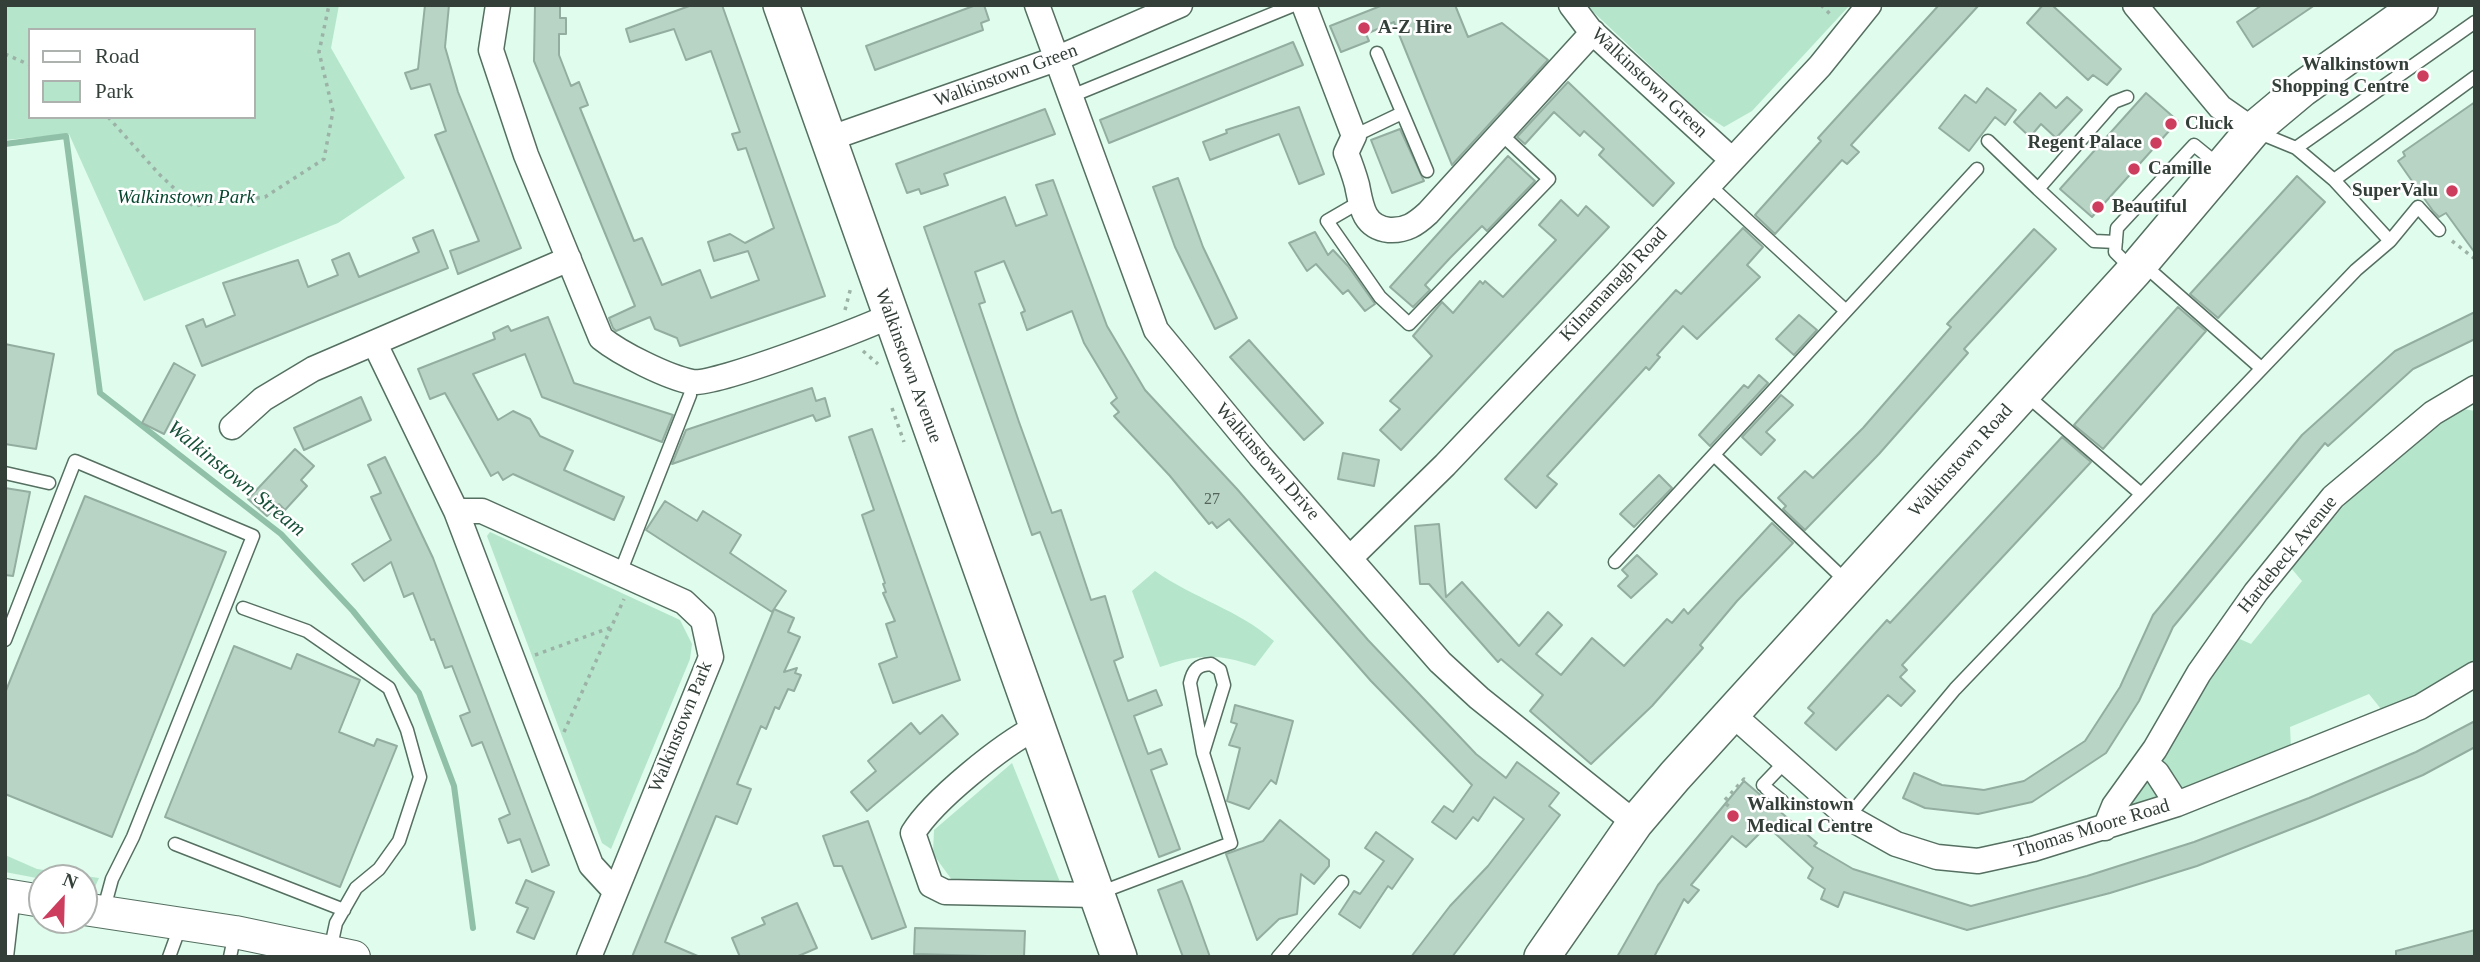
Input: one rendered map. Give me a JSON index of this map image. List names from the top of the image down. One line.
{"streets":{"main road":["Walkinstown Avenue","Walkinstown Road"],"street":["Walkinstown Green","Kilnamanagh Road","Walkinstown Drive","Hardebeck Avenue","Walkinstown Park","Thomas Moore Road"]},"crossings":[["Walkinstown Green","Kilnamanagh Road"],["Walkinstown Green","Walkinstown Avenue"],["Walkinstown Green","Walkinstown Drive"],["Kilnamanagh Road","Walkinstown Drive"],["Walkinstown Road","Walkinstown Drive"],["Walkinstown Road","Thomas Moore Road"],["Hardebeck Avenue","Thomas Moore Road"]],"water":["Walkinstown Stream"],"parks":["Walkinstown Park"],"places":["A-Z Hire","Walkinstown Shopping Centre","Cluck","Regent Palace","Camille","SuperValu","Beautiful","Walkinstown Medical Centre"],"house_numbers":["27"],"legend":["Road","Park"],"north":"top"}
